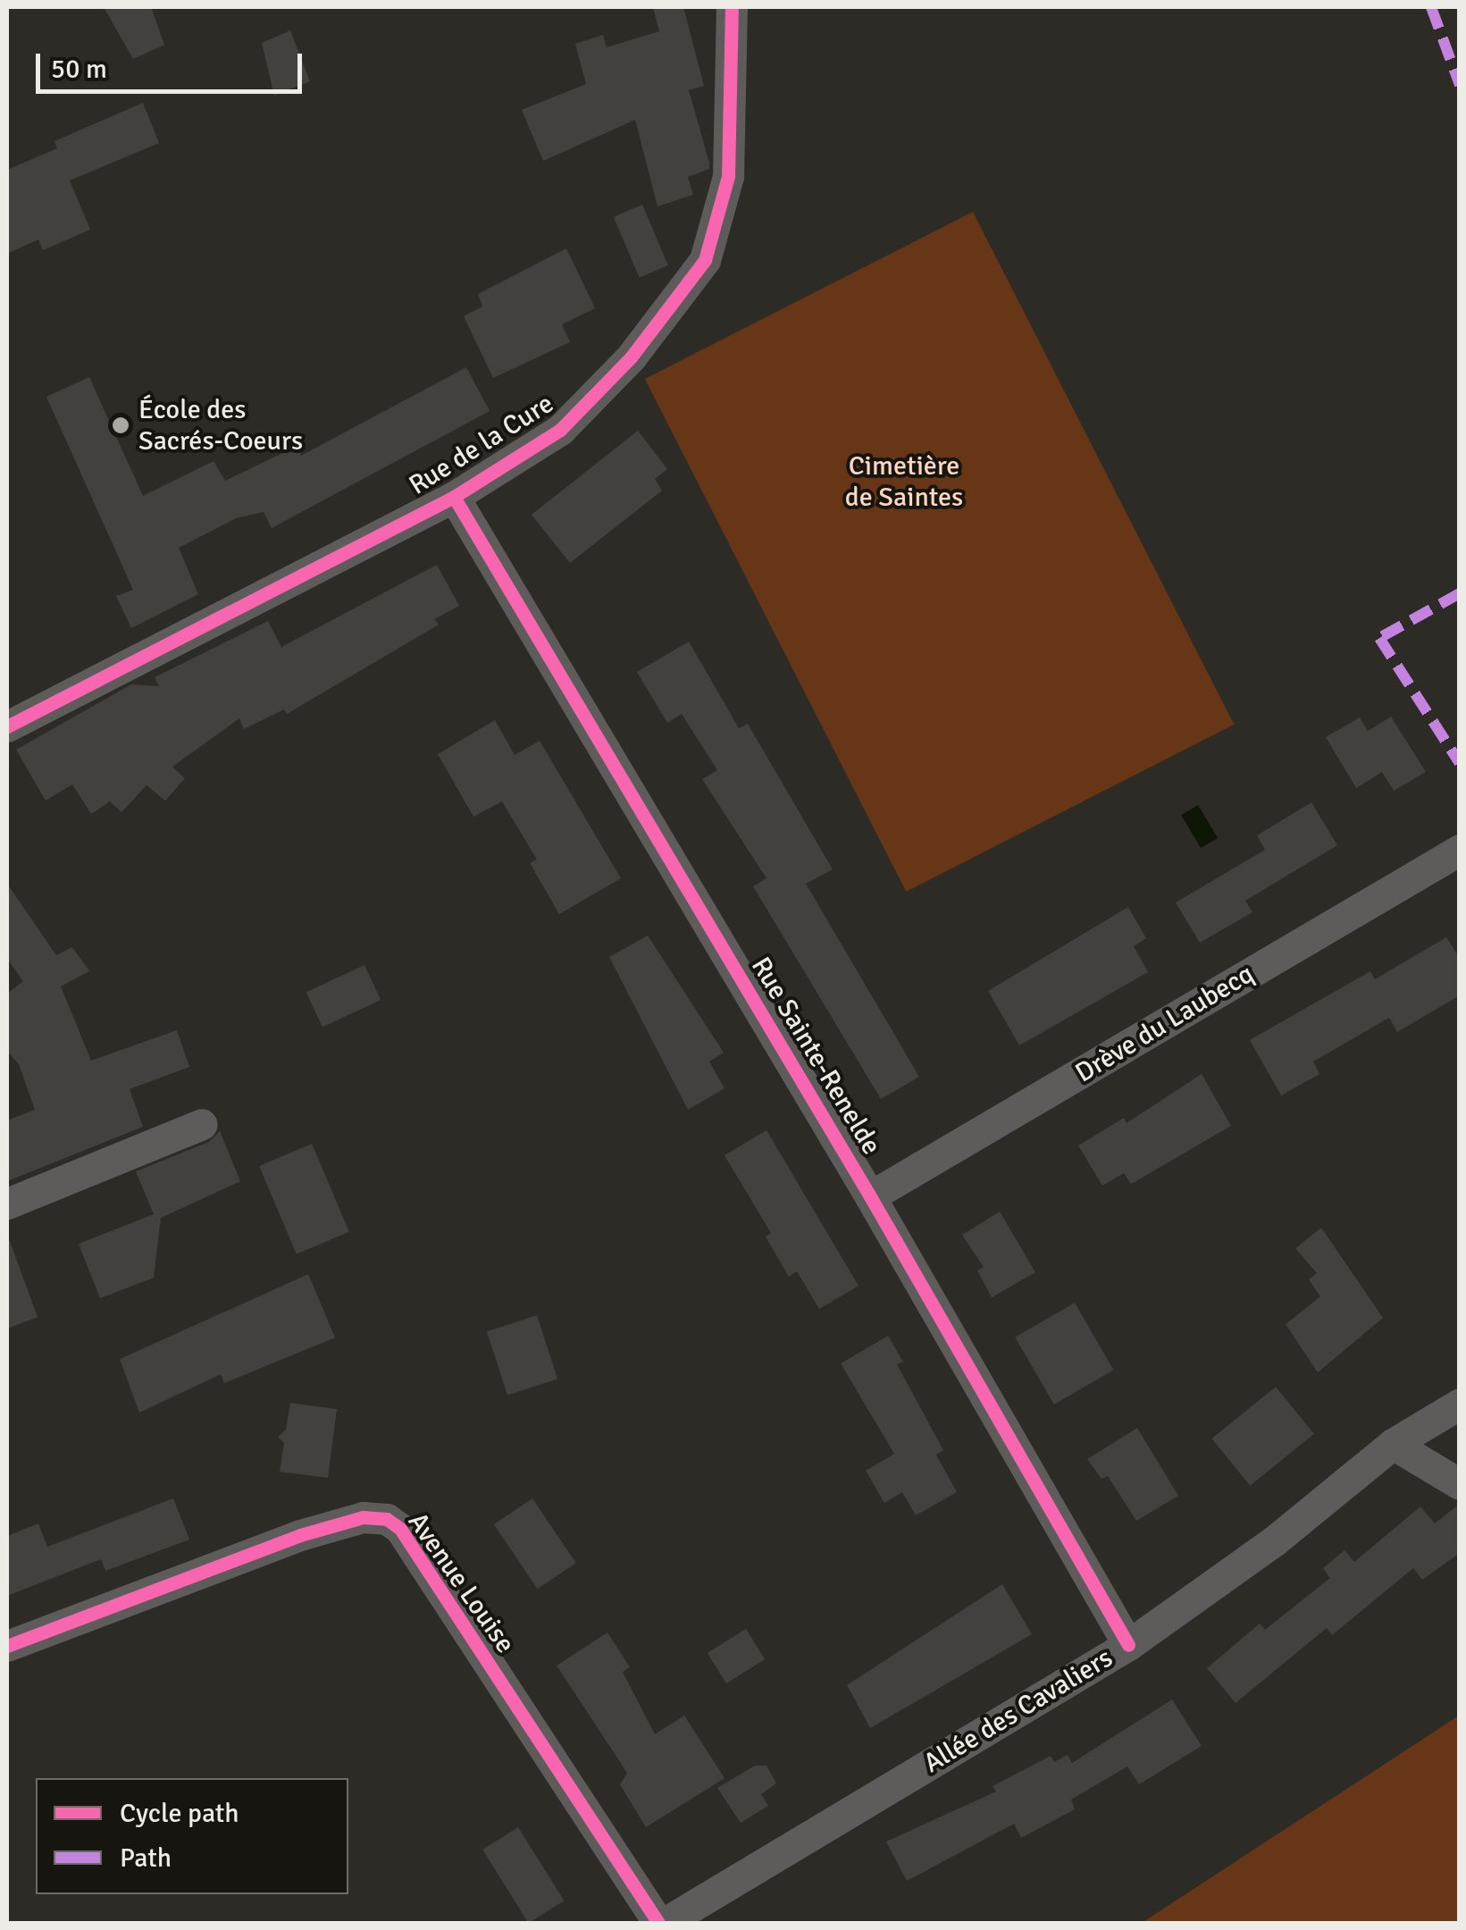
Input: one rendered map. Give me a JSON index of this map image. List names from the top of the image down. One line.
{"streets":{"street":["Rue de la Cure","Drève du Laubecq","Rue Sainte-Renelde","Avenue Louise","Allée des Cavaliers"]},"crossings":[["Rue de la Cure","Rue Sainte-Renelde"],["Drève du Laubecq","Rue Sainte-Renelde"],["Rue Sainte-Renelde","Allée des Cavaliers"],["Avenue Louise","Allée des Cavaliers"]],"parks":["Cimetière de Saintes"],"places":["École des Sacrés-Coeurs"],"legend":["Cycle path","Path"],"scale_bar":"50 m"}
